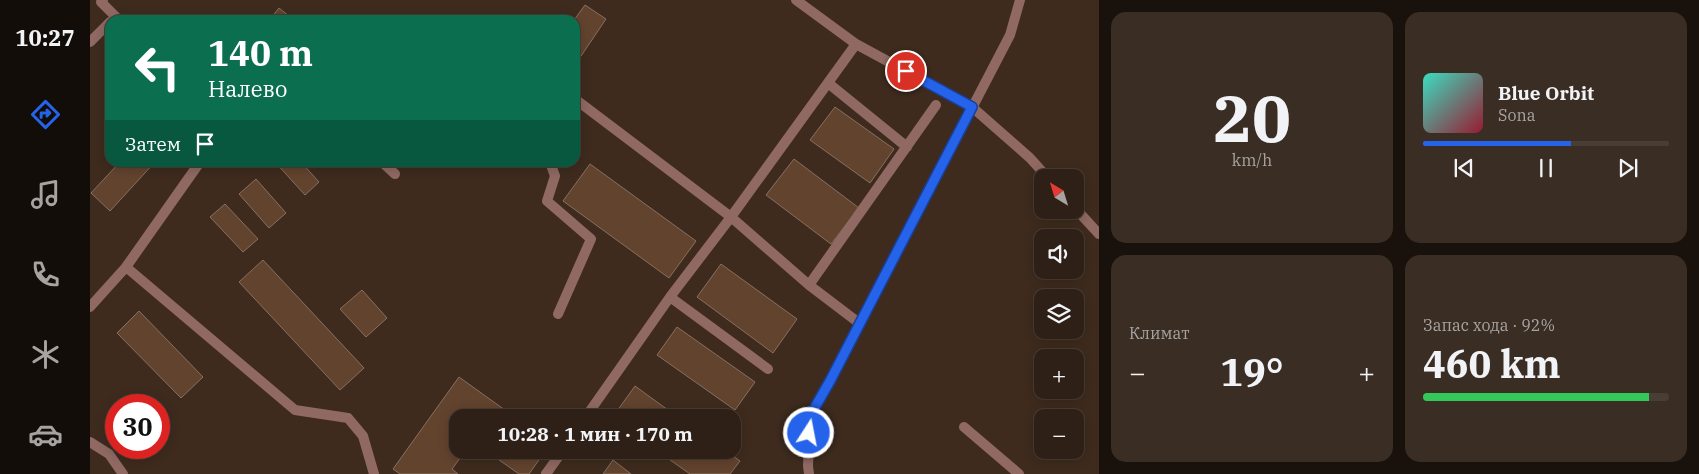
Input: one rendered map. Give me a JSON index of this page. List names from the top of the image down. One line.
{"north":"top left","page":{"tabs":"10:27","tile":[["20","km/h"],"Климат",["Запас хода · 92%","460 km"]],"turn":["140 m","Налево"],"song":["Blue Orbit","Sona"],"then":"Затем","map_buttons":["+","−"],"heat":["−","19°","+"],"limit":"30","trip":"10:28 · 1 мин · 170 m"}}
